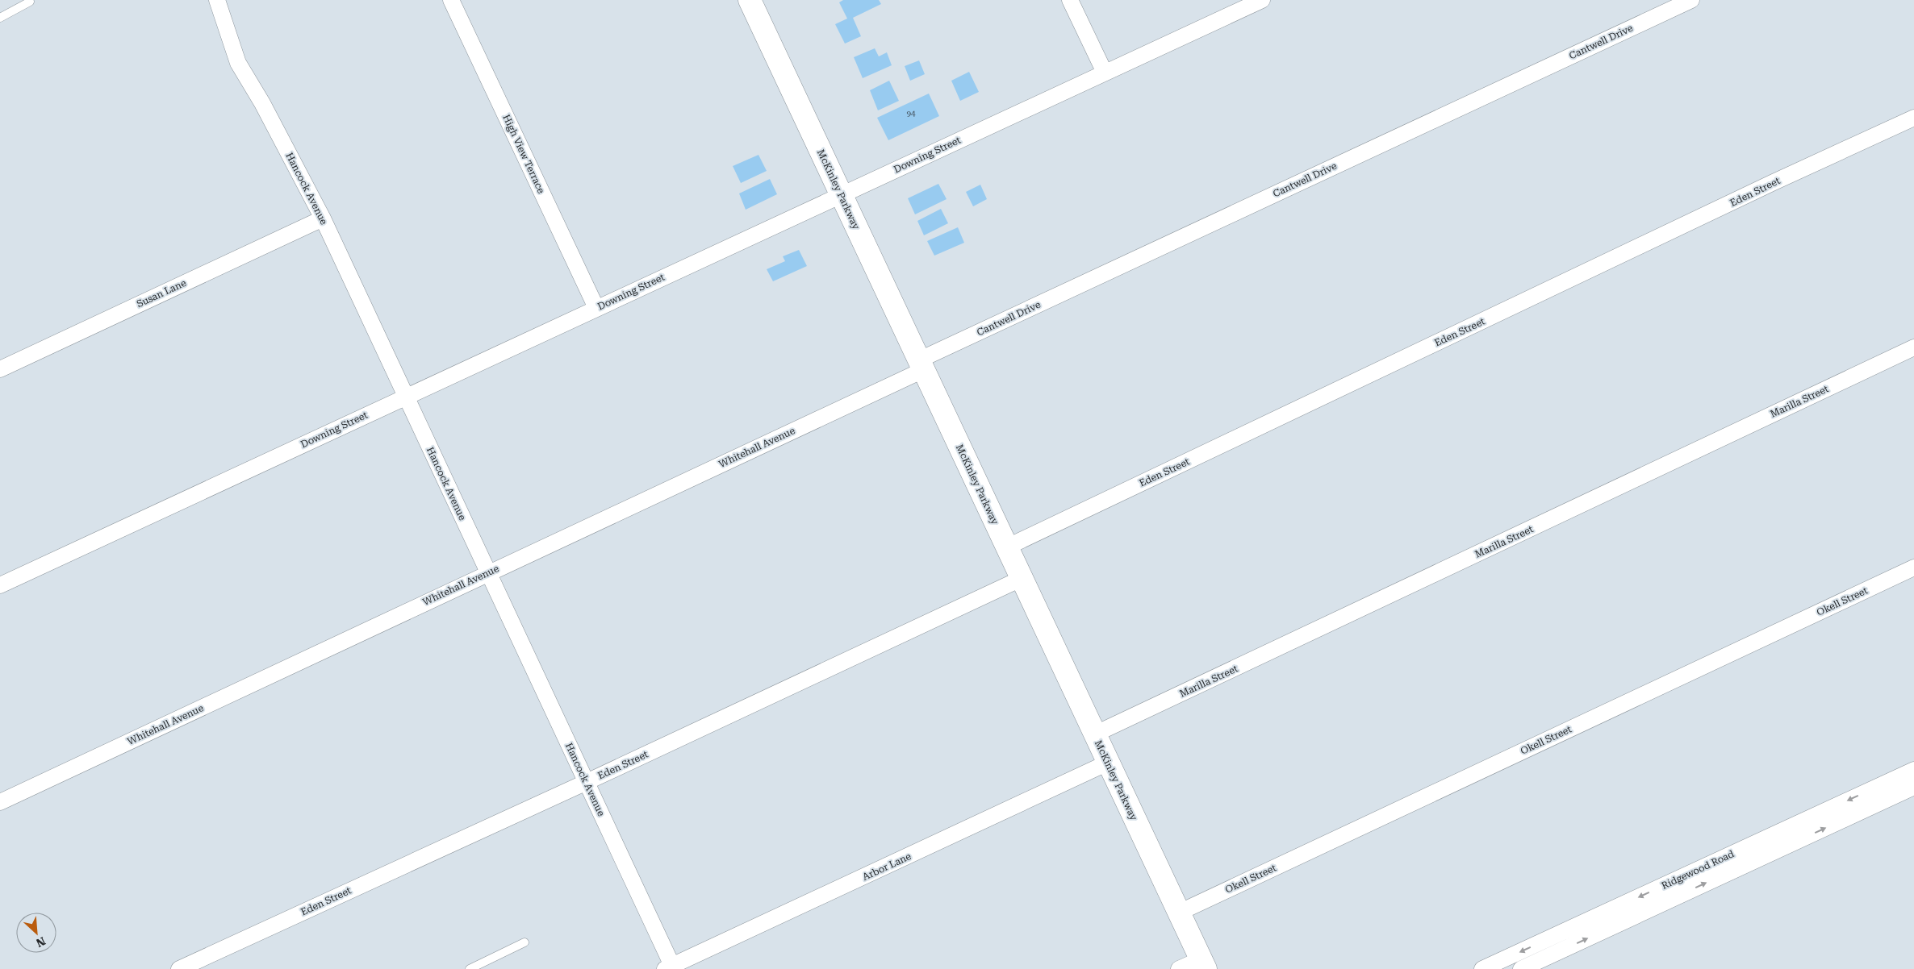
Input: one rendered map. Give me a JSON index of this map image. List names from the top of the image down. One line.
{"streets":{"street":["Cantwell Drive","High View Terrace","Downing Street","Hancock Avenue","McKinley Parkway","Eden Street","Susan Lane","Marilla Street","Whitehall Avenue","Okell Street","Arbor Lane","Ridgewood Road"]},"crossings":[["Cantwell Drive","McKinley Parkway"],["Cantwell Drive","Whitehall Avenue"],["High View Terrace","Downing Street"],["Downing Street","Hancock Avenue"],["Downing Street","McKinley Parkway"],["Hancock Avenue","Eden Street"],["Hancock Avenue","Susan Lane"],["Hancock Avenue","Whitehall Avenue"],["Hancock Avenue","Arbor Lane"],["McKinley Parkway","Eden Street"],["McKinley Parkway","Marilla Street"],["McKinley Parkway","Whitehall Avenue"],["McKinley Parkway","Okell Street"],["McKinley Parkway","Arbor Lane"]],"house_numbers":["94"],"north":"bottom right"}
